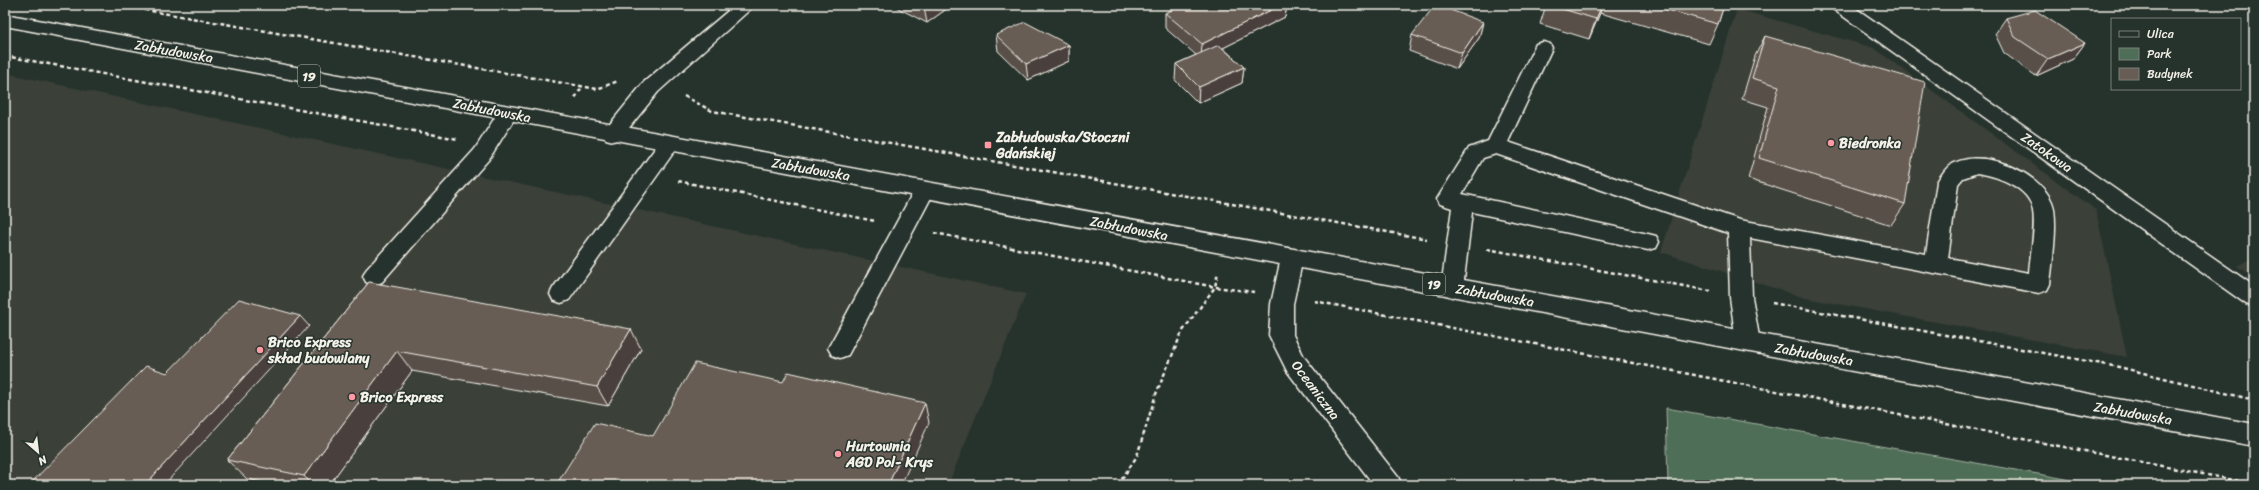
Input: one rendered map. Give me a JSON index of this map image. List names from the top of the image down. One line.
{"streets":{"main road":["Zabłudowska","19","Zatokowa","Oceaniczna"]},"crossings":[["Zabłudowska","Oceaniczna"]],"places":{"other":["Biedronka","Brico Express skład budowlany","Brico Express","Hurtownia AGD Pol- Krys"],"transit":["Zabłudowska/Stoczni Gdańskiej"]},"legend":["Ulica","Park","Budynek"],"north":"bottom right"}
